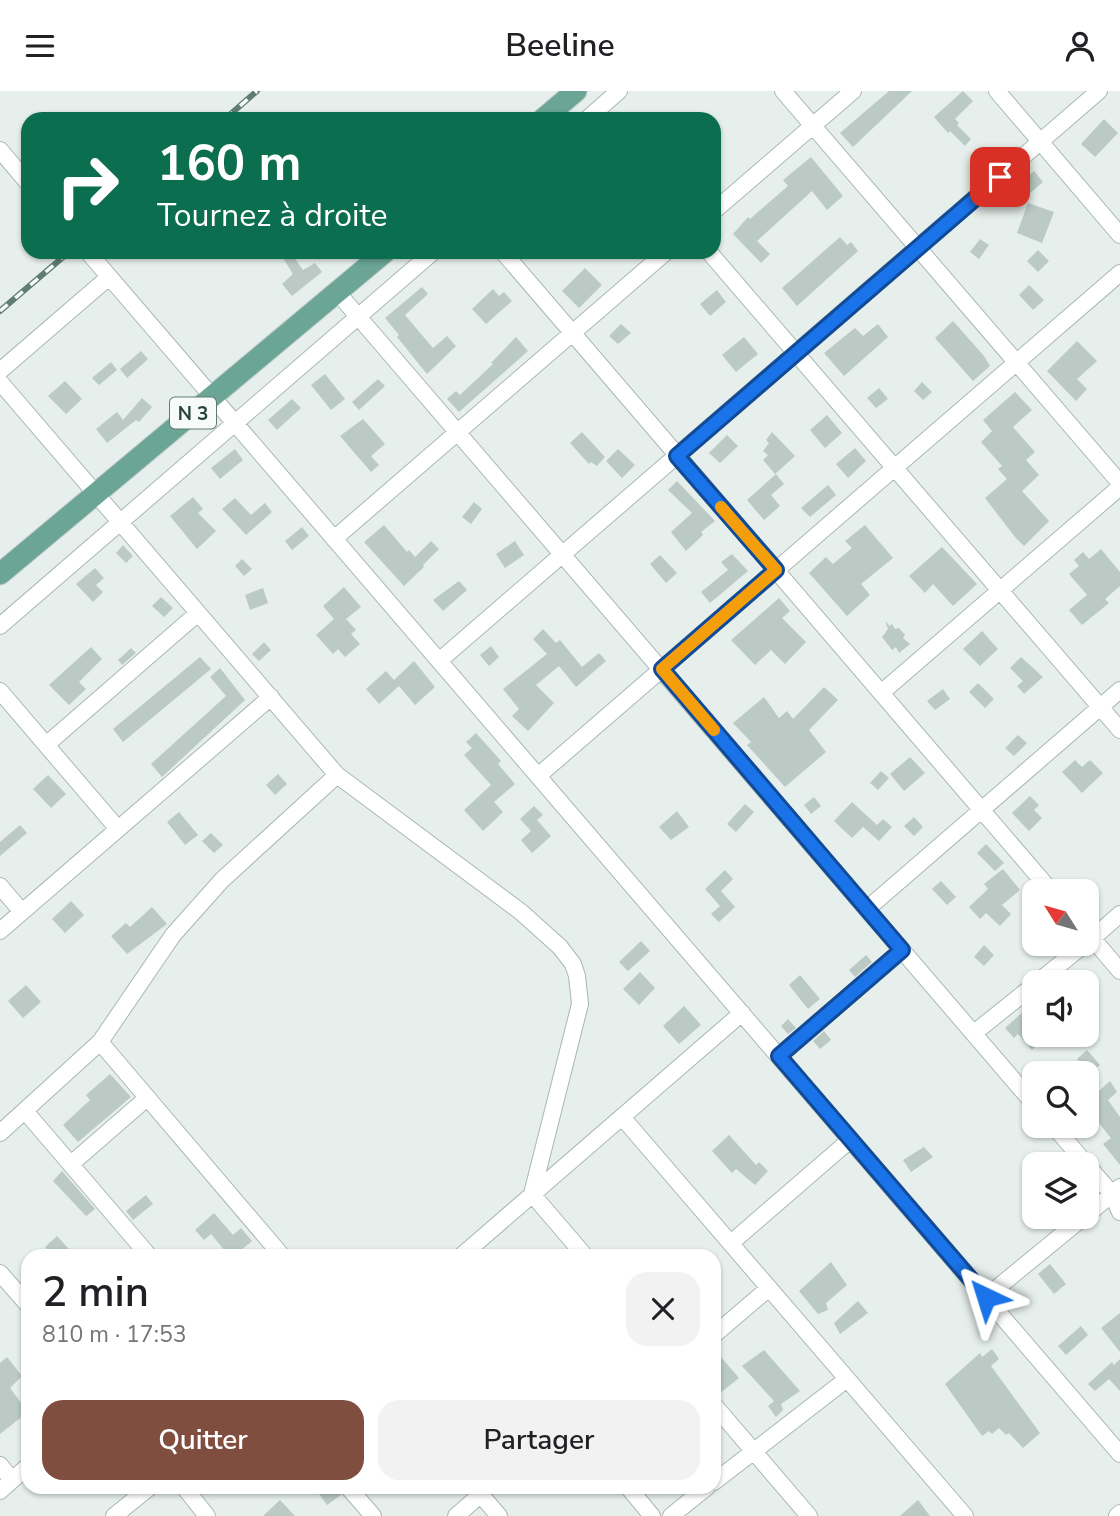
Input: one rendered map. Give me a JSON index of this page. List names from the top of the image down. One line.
{"streets":{"main road":["N 3"]},"north":"top left","page":{"header":"Beeline","turn":["160 m","Tournez à droite"],"heading":["2 min","810 m · 17:53"],"buttons":["Quitter","Partager"]}}
